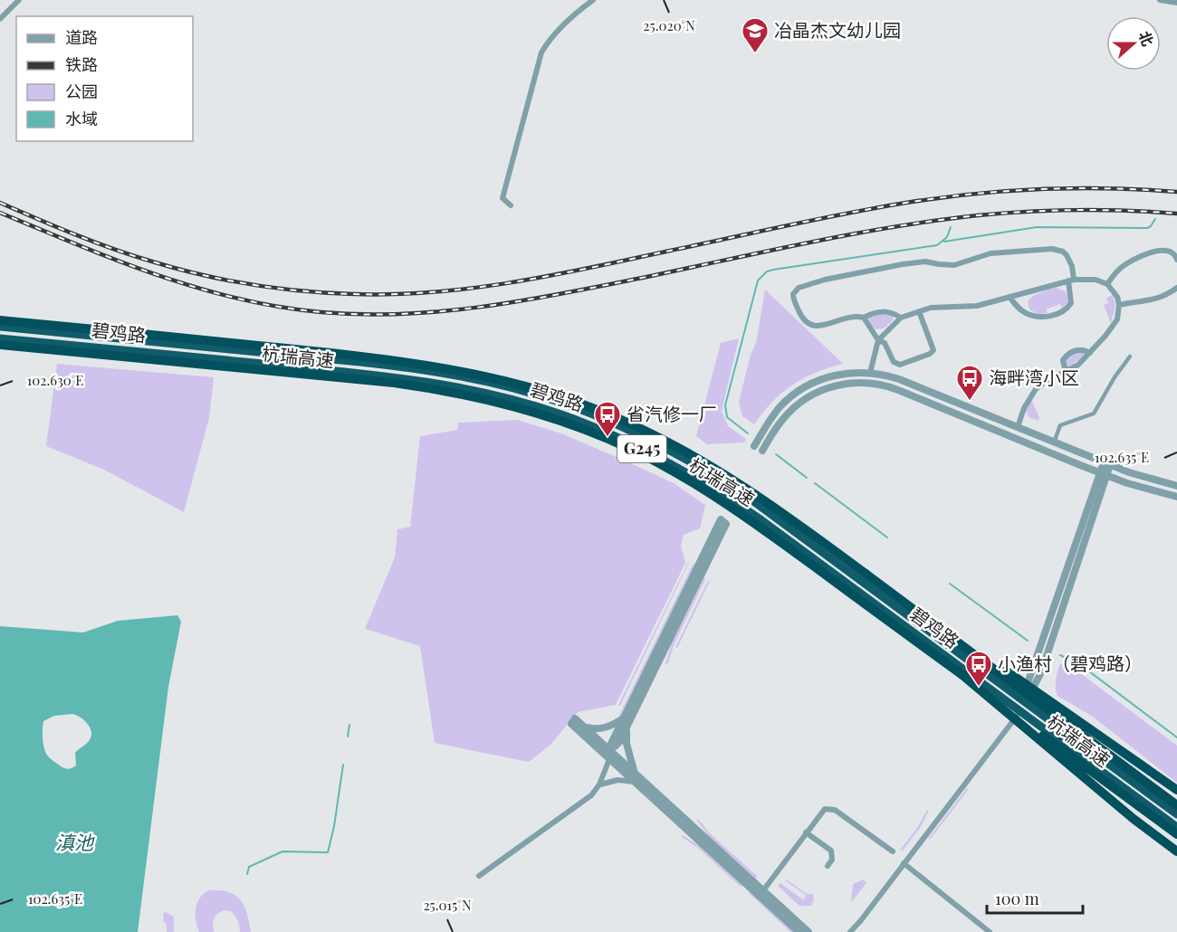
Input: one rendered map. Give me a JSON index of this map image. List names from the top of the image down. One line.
{"streets":{"highway":["碧鸡路","杭瑞高速","G245"]},"water":["滇池"],"places":{"school or university":["冶晶杰文幼儿园"],"bus stop":["海畔湾小区","省汽修一厂","小渔村（碧鸡路）"]},"legend":["道路","铁路","公园","水域"],"scale_bar":"100 m","north":"right","coordinates":["25.020°N","102.630°E","102.635°E","25.015°N"]}
